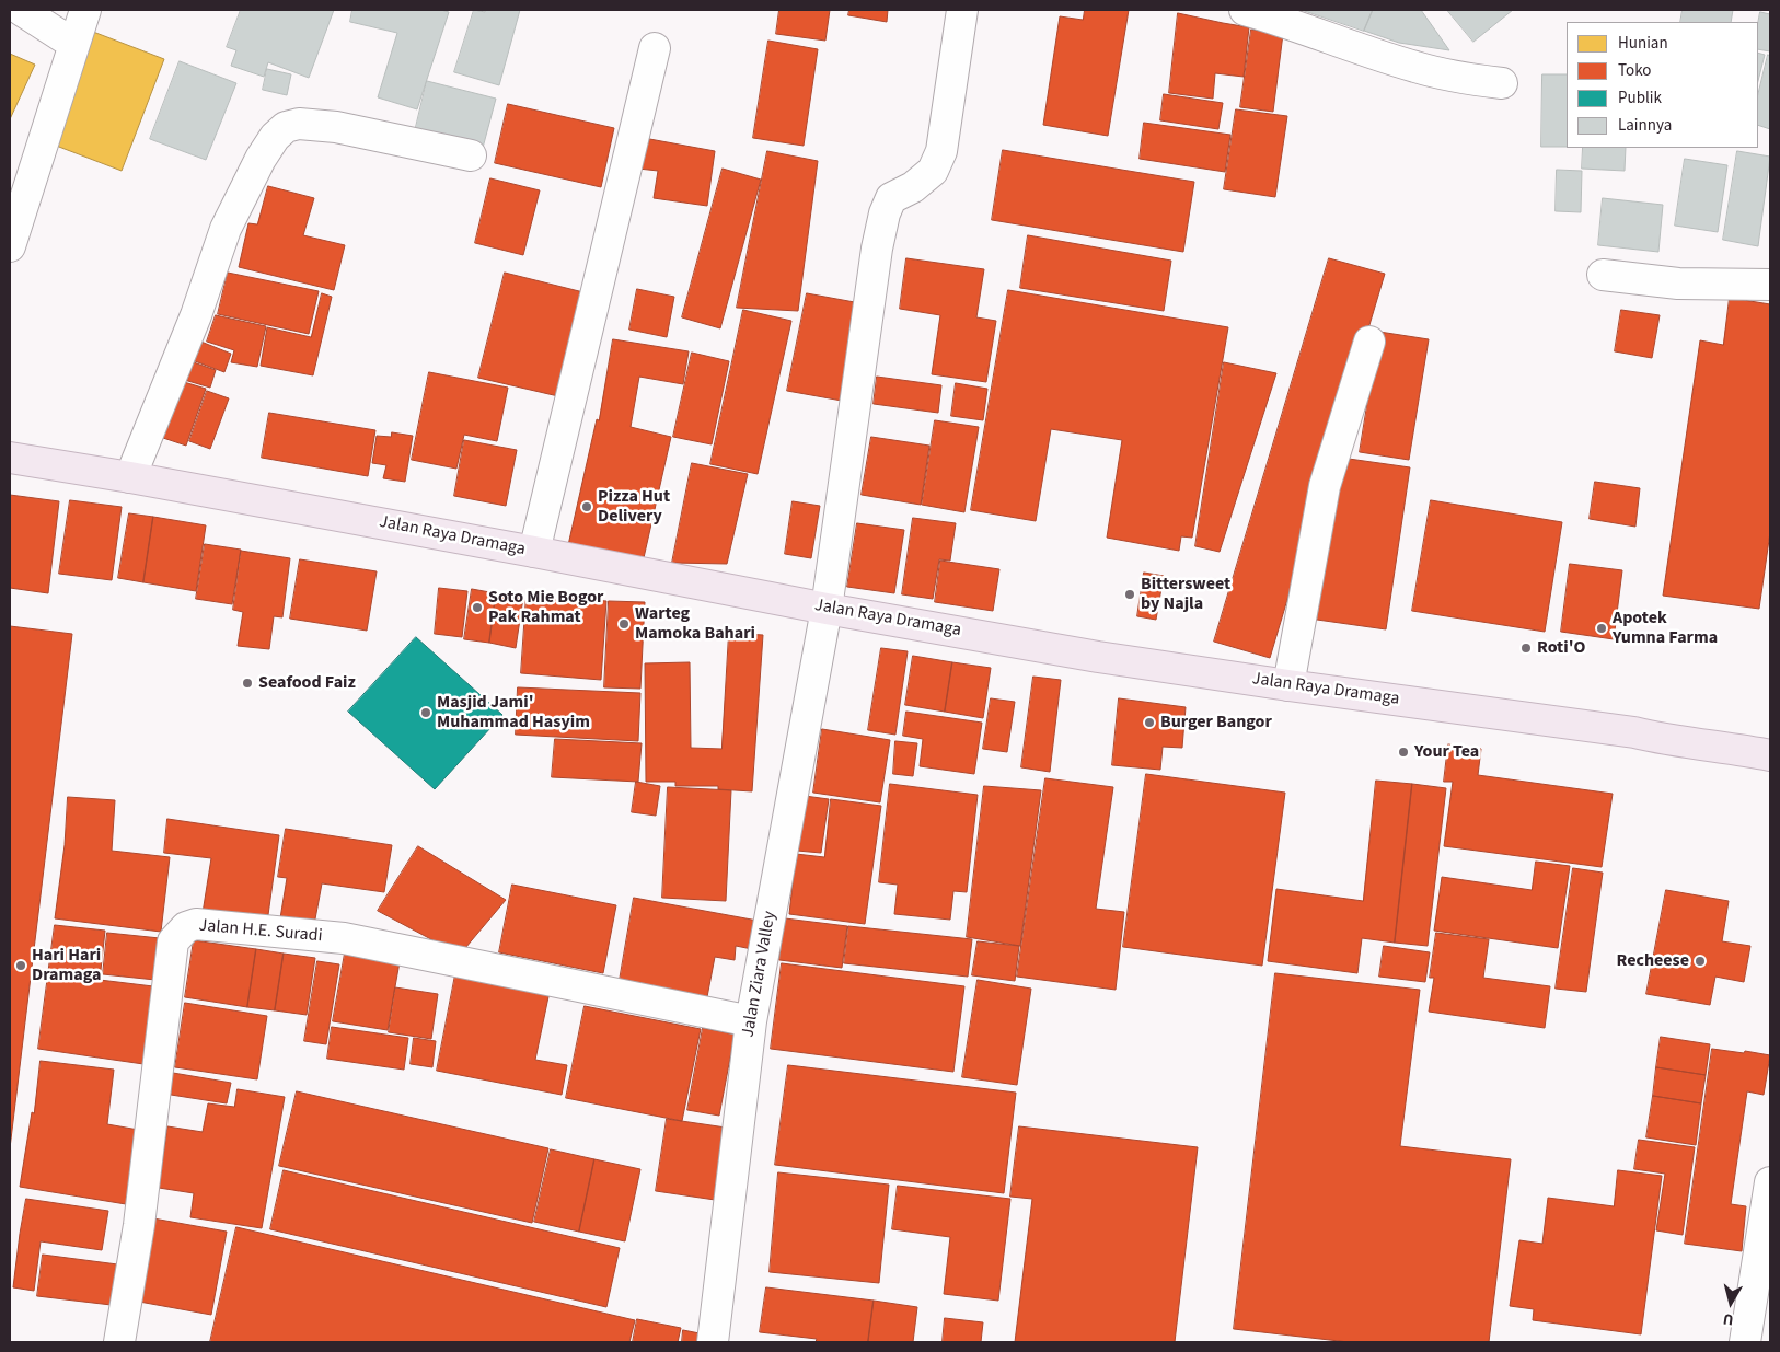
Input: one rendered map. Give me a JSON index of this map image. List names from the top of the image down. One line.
{"streets":{"highway":["Jalan Raya Dramaga"],"street":["Jalan H.E. Suradi","Jalan Ziara Valley"]},"crossings":[["Jalan Raya Dramaga","Jalan Ziara Valley"],["Jalan H.E. Suradi","Jalan Ziara Valley"]],"places":["Pizza Hut Delivery","Bittersweet by Najla","Soto Mie Bogor Pak Rahmat","Warteg Mamoka Bahari","Apotek Yumna Farma","Roti'O","Seafood Faiz","Masjid Jami' Muhammad Hasyim","Burger Bangor","Your Tea","Recheese","Hari Hari Dramaga"],"legend":["Hunian","Toko","Publik","Lainnya"],"north":"bottom"}
